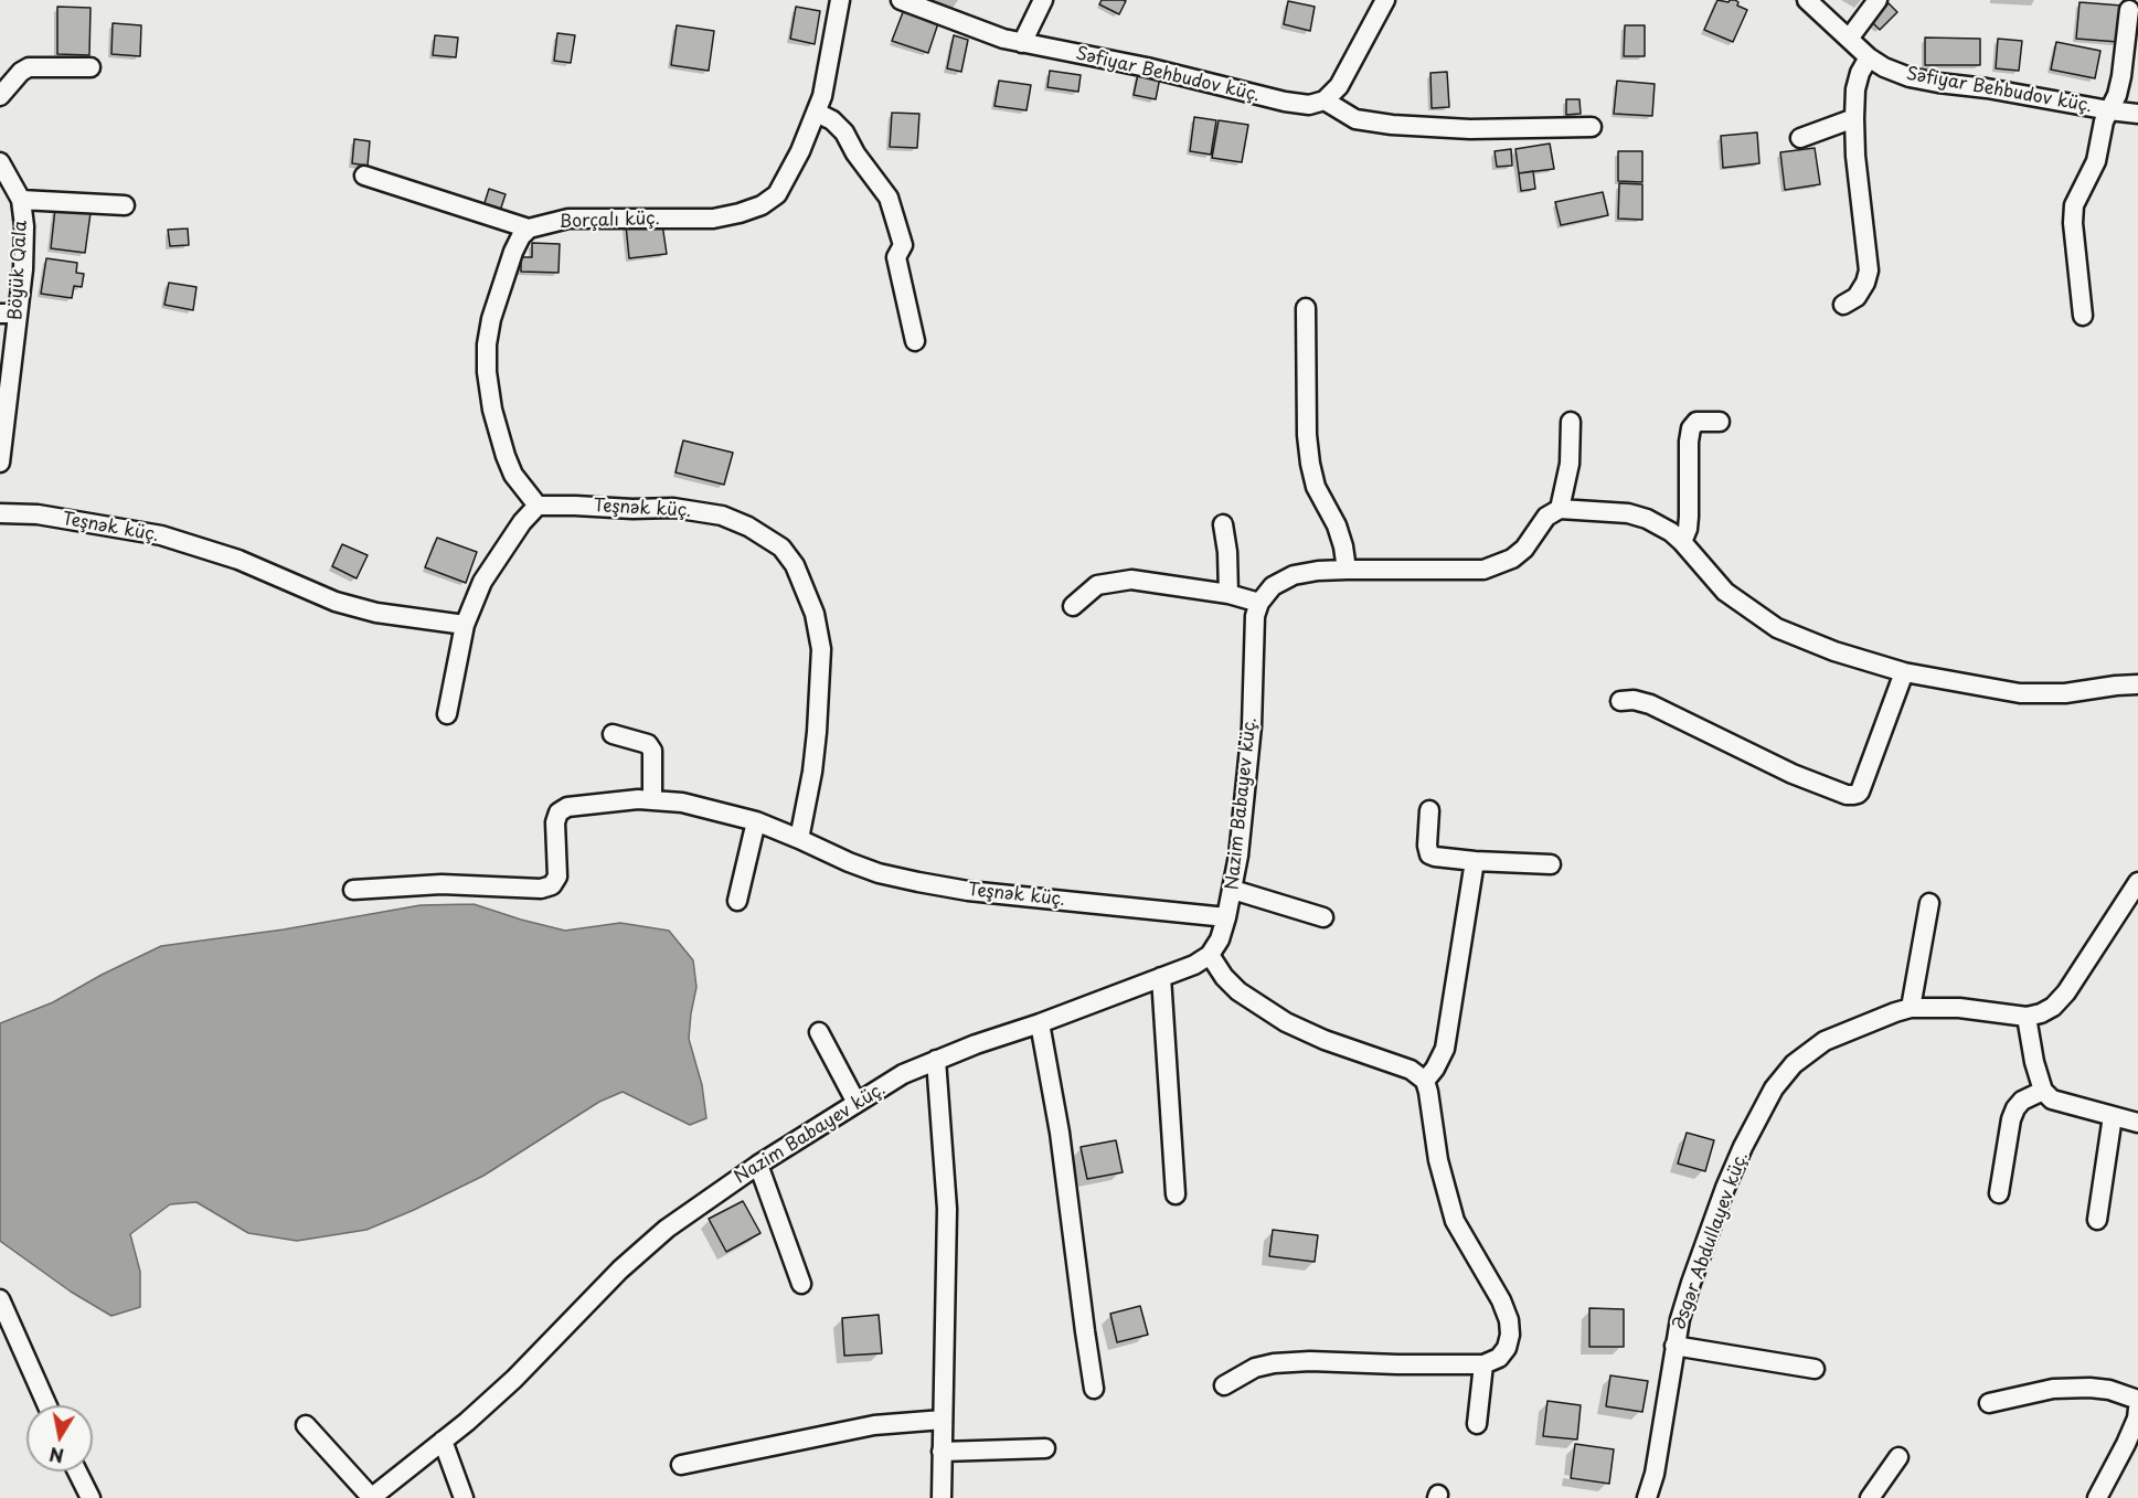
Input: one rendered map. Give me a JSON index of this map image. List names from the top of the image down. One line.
{"streets":{"street":["Səfiyar Behbudov küç.","Borçalı küç.","Böyük Qala","Teşnək küç.","Nazim Babayev küç.","Əsgər Abdullayev küç."]},"crossings":[["Teşnək küç.","Nazim Babayev küç."]],"north":"bottom"}
